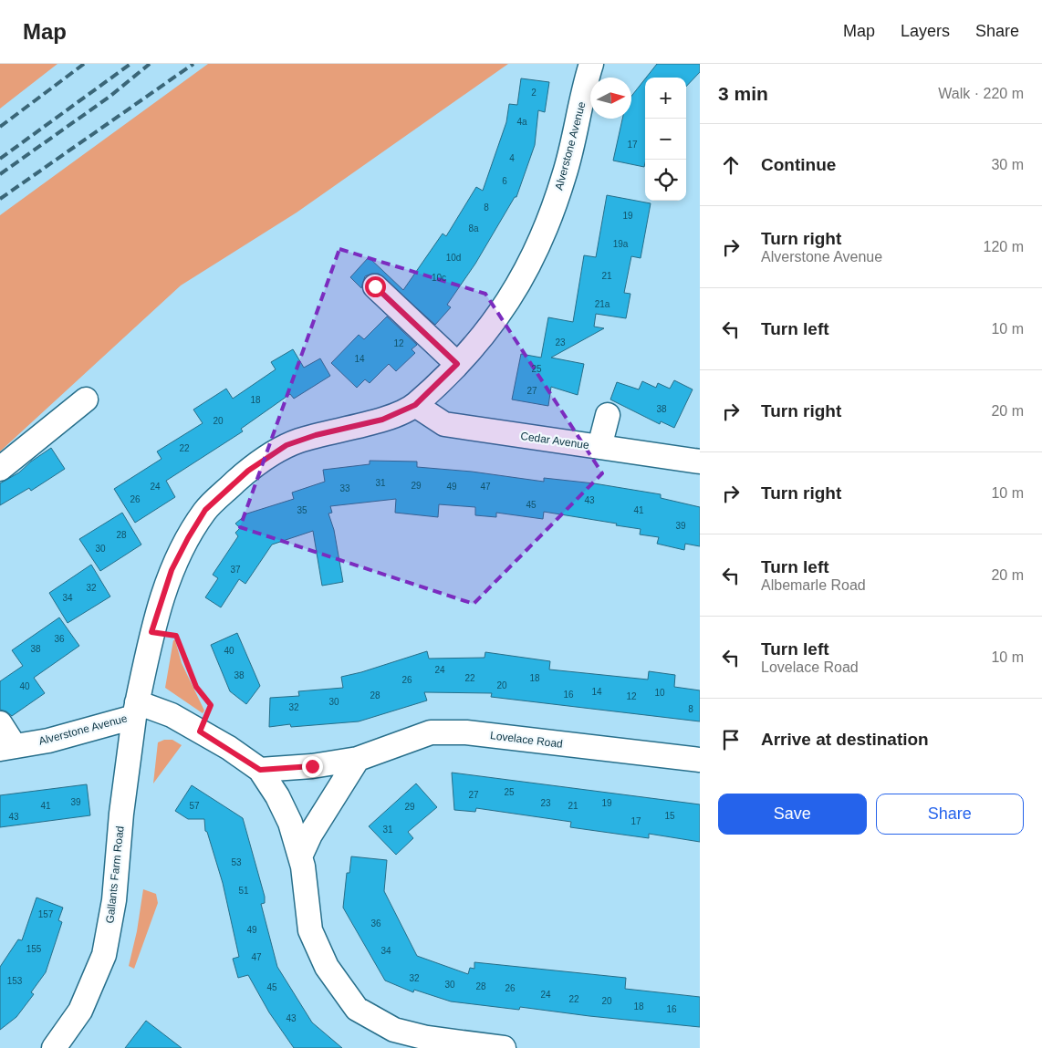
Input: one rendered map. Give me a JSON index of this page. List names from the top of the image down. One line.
{"streets":{"street":["Alverstone Avenue","Cedar Avenue","Lovelace Road","Gallants Farm Road"]},"crossings":[["Alverstone Avenue","Cedar Avenue"],["Alverstone Avenue","Gallants Farm Road"]],"house_numbers":["2","4a","17","4","6","8","19","8a","19a","10d","21","10c","21a","23","12","14","25","27","18","38","20","22","31","29","24","49","47","33","26","43","45","35","41","39","28","30","37","32","34","36","38","40","24","38","22","18","26","20","40","14","10","16","28","12","30","32","8","25","27","39","23","19","41","57","21","29","15","43","17","31","53","51","157","36","49","155","34","47","32","153","30","28","45","26","24","22","20","18","16","43"],"north":"right","page":{"header":"Map","nav":["Map","Layers","Share"],"heading":["3 min","Walk · 220 m"],"map_buttons":["+","−"],"list":[["Continue","30 m"],["Turn right","Alverstone Avenue","120 m"],["Turn left","10 m"],["Turn right","20 m"],["Turn right","10 m"],["Turn left","Albemarle Road","20 m"],["Turn left","Lovelace Road","10 m"],"Arrive at destination"],"buttons":["Save","Share"]}}
